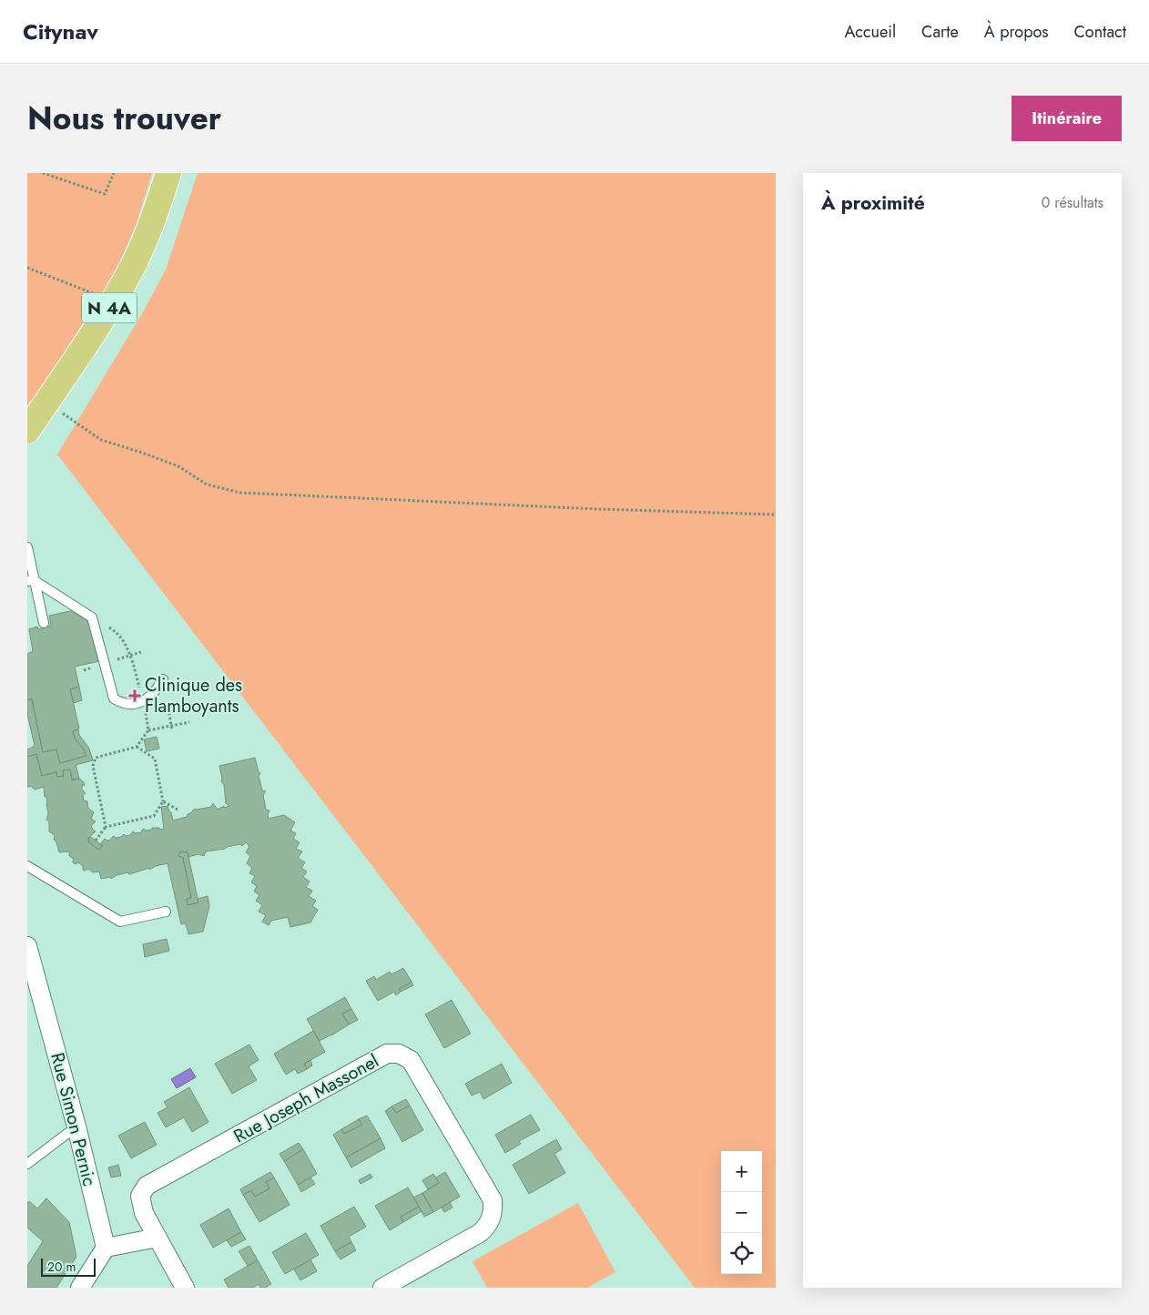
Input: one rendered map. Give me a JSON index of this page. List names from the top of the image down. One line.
{"streets":{"main road":["N 4A"],"street":["Rue Joseph Massonel","Rue Simon Pernic"]},"places":{"health":["Clinique des Flamboyants"]},"scale_bar":"20 m","page":{"header":"Citynav","nav":["Accueil","Carte","À propos","Contact"],"title":"Nous trouver","buttons":"Itinéraire","heading":["À proximité","0 résultats"],"map_buttons":["+","−"],"scale":"20 m"}}
